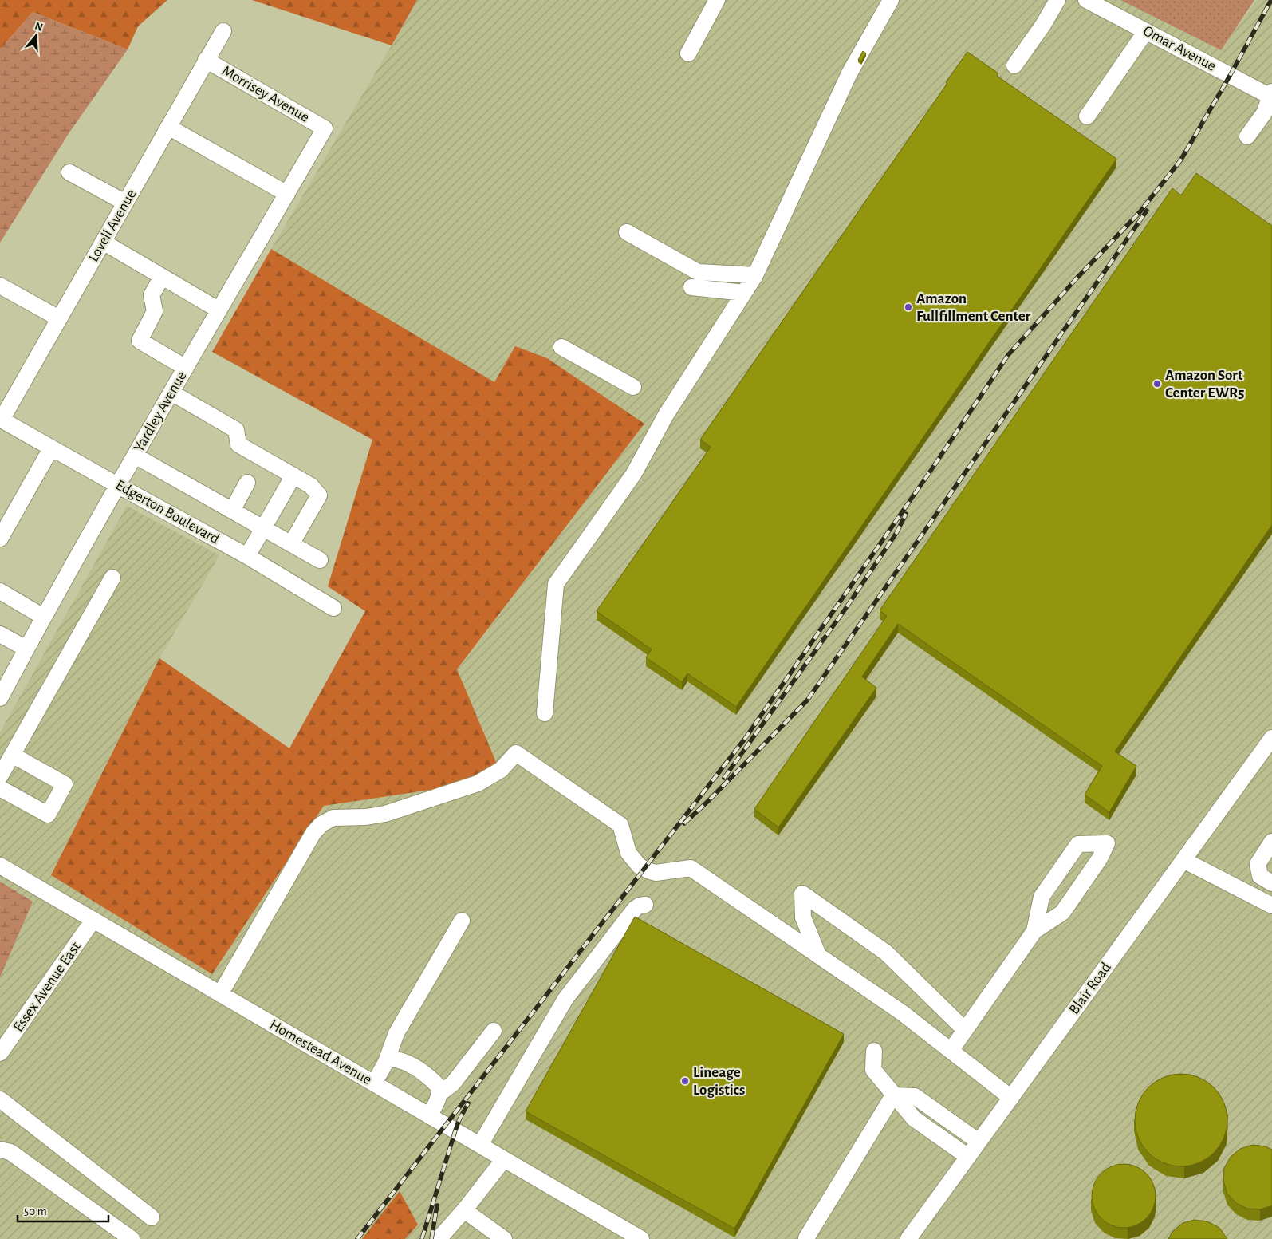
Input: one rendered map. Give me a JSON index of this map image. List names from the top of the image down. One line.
{"streets":{"street":["Omar Avenue","Morrisey Avenue","Lovell Avenue","Yardley Avenue","Edgerton Boulevard","Essex Avenue East","Blair Road","Homestead Avenue"]},"crossings":[["Morrisey Avenue","Lovell Avenue"],["Morrisey Avenue","Yardley Avenue"],["Lovell Avenue","Edgerton Boulevard"],["Yardley Avenue","Edgerton Boulevard"],["Essex Avenue East","Homestead Avenue"]],"places":["Amazon Fullfillment Center","Amazon Sort Center EWR5","Lineage Logistics"],"scale_bar":"50 m","north":"top"}
